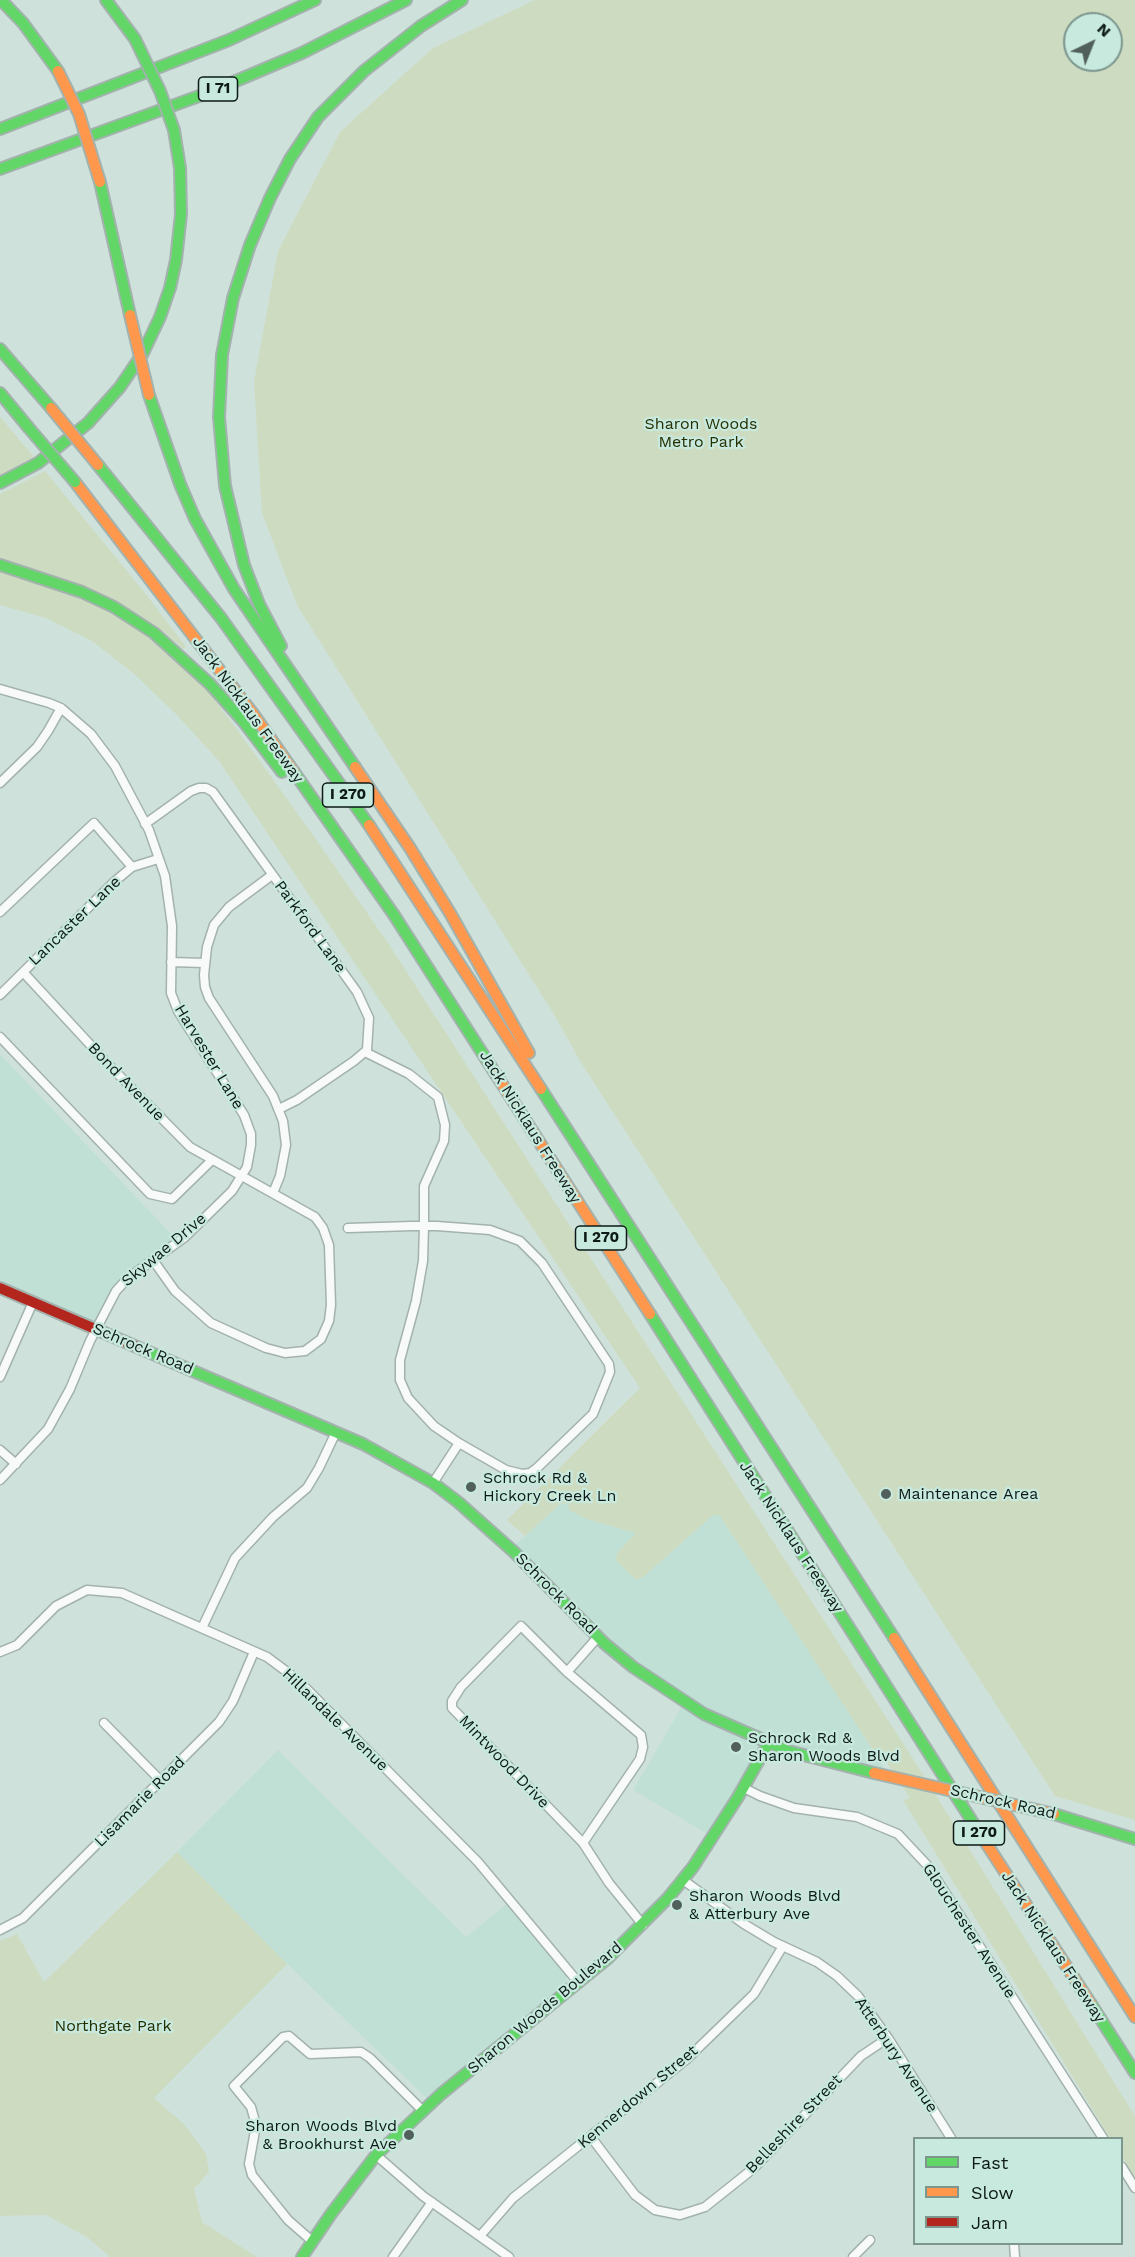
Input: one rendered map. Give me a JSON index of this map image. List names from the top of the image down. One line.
{"streets":{"main road":["I 71","Jack Nicklaus Freeway","I 270","Schrock Road","Sharon Woods Boulevard"],"street":["Lancaster Lane","Parkford Lane","Harvester Lane","Bond Avenue","Skywae Drive","Hillandale Avenue","Mintwood Drive","Lisamarie Road","Glouchester Avenue","Atterbury Avenue","Kennerdown Street","Belleshire Street"]},"crossings":[["Lancaster Lane","Harvester Lane"],["Lancaster Lane","Bond Avenue"],["Parkford Lane","Harvester Lane"],["Harvester Lane","Bond Avenue"],["Harvester Lane","Skywae Drive"],["Bond Avenue","Skywae Drive"],["Skywae Drive","Schrock Road"],["Schrock Road","Sharon Woods Boulevard"],["Hillandale Avenue","Lisamarie Road"],["Hillandale Avenue","Sharon Woods Boulevard"],["Glouchester Avenue","Sharon Woods Boulevard"],["Sharon Woods Boulevard","Atterbury Avenue"],["Atterbury Avenue","Kennerdown Street"],["Atterbury Avenue","Belleshire Street"],["Kennerdown Street","Belleshire Street"]],"parks":["Sharon Woods Metro Park","Northgate Park"],"places":["Schrock Rd & Hickory Creek Ln","Maintenance Area","Schrock Rd & Sharon Woods Blvd","Sharon Woods Blvd & Atterbury Ave","Sharon Woods Blvd & Brookhurst Ave"],"legend":["Fast","Slow","Jam"],"north":"top right"}
